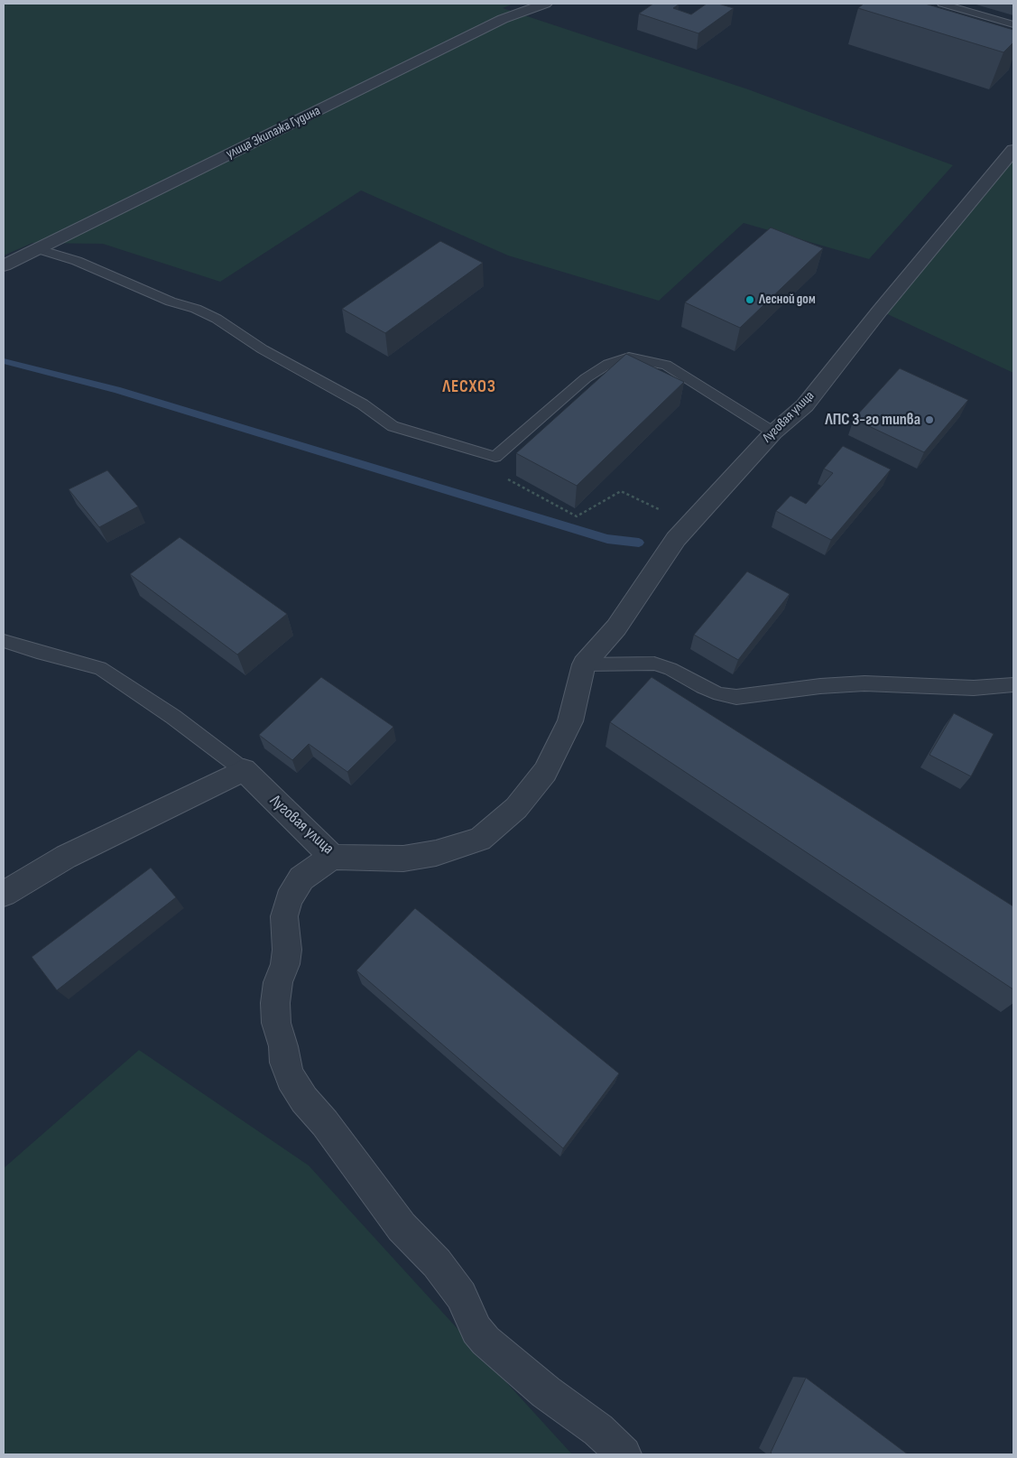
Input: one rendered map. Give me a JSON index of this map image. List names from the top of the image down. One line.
{"streets":{"street":["улица Экипажа Гудина","Луговая улица"]},"districts":["ЛЕСХОЗ"],"places":["Лесной дом","ЛПС 3-го типва"]}
